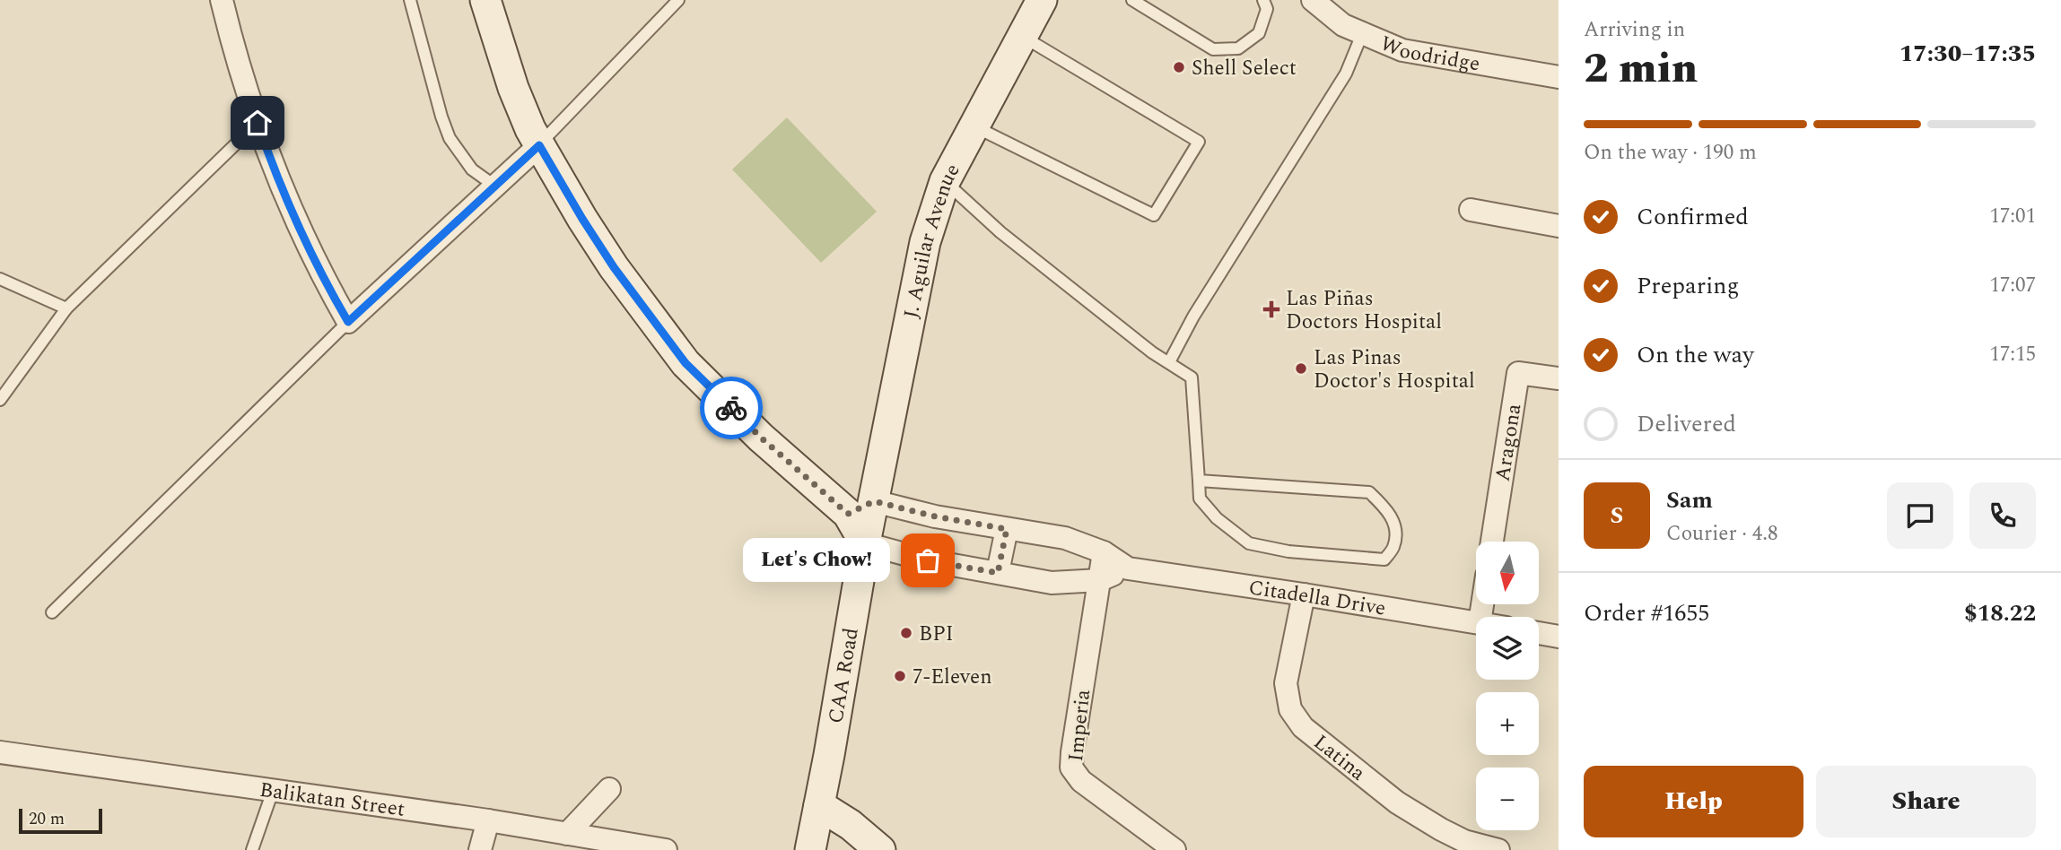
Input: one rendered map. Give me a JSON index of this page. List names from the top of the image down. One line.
{"streets":{"main road":["J. Aguilar Avenue","CAA Road"],"street":["Woodridge","Aragona","Citadella Drive","Imperia","Latina","Balikatan Street"]},"crossings":[["J. Aguilar Avenue","Citadella Drive"],["J. Aguilar Avenue","CAA Road"],["Citadella Drive","CAA Road"],["Citadella Drive","Imperia"],["Citadella Drive","Latina"]],"places":{"other":["Shell Select","Las Pinas Doctor's Hospital","Let's Chow!","BPI","7-Eleven"],"health":["Las Piñas Doctors Hospital"]},"scale_bar":"20 m","north":"bottom","page":{"heading":["2 min","Arriving in","17:30–17:35"],"panel":["Sam","Courier · 4.8","Order #1655","$18.22"],"bar":"On the way · 190 m","list":[["Confirmed","17:01"],["Preparing","17:07"],["On the way","17:15"],"Delivered"],"round":"S","bubble":"Let's Chow!","map_buttons":["+","−"],"buttons":["Help","Share"],"scale":"20 m"}}
